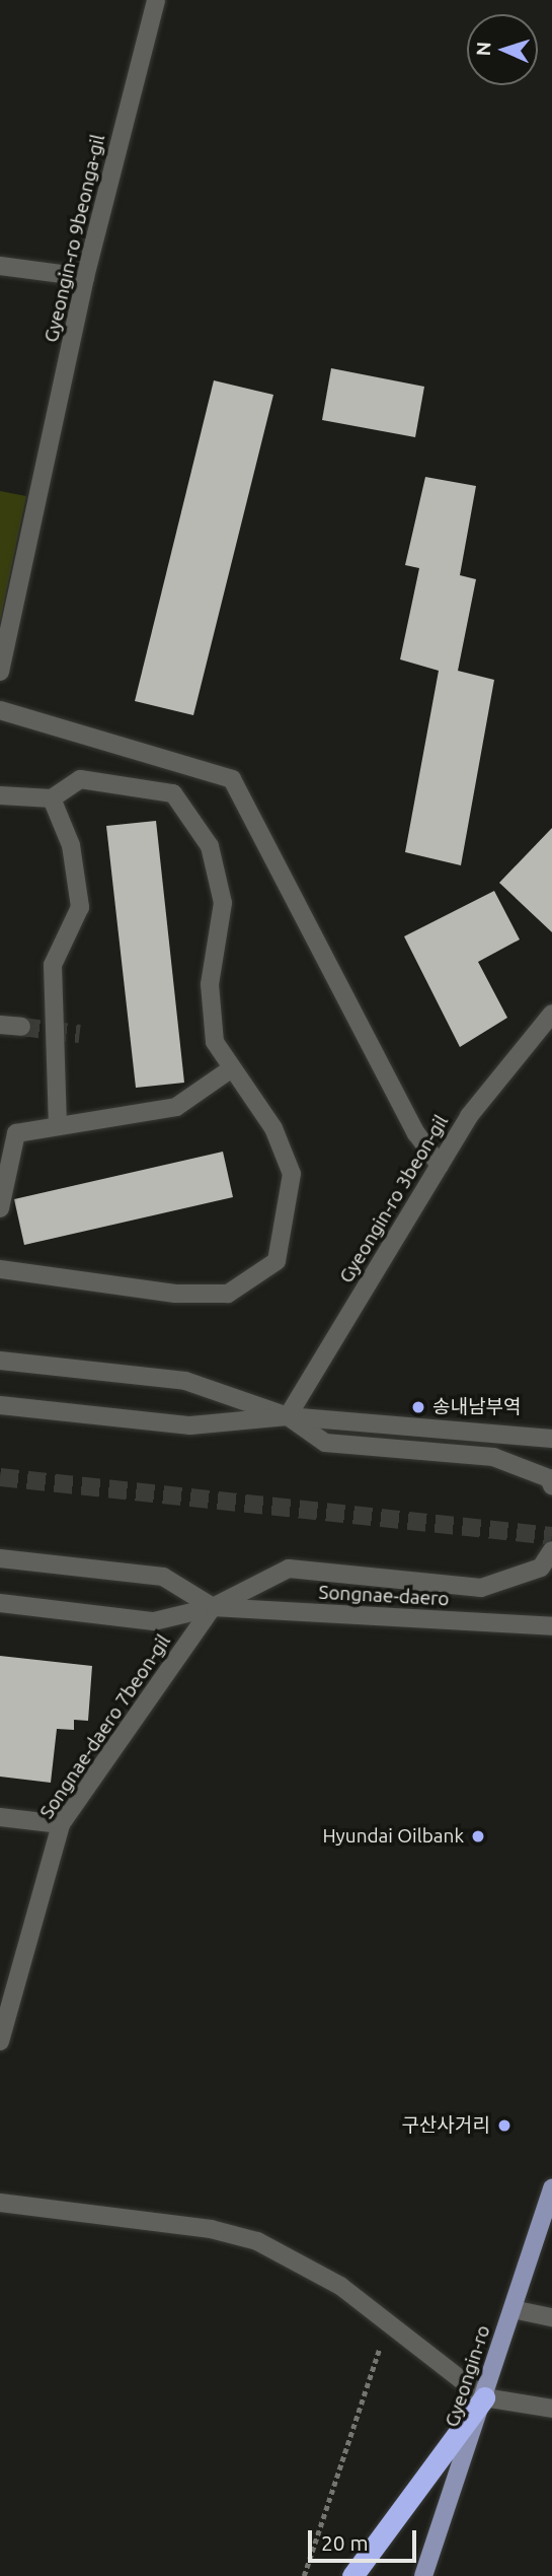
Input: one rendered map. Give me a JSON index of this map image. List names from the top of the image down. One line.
{"streets":{"main road":["Gyeongin-ro"],"street":["Gyeongin-ro 9beonga-gil","Gyeongin-ro 3beon-gil","Songnae-daero","Songnae-daero 7beon-gil"]},"crossings":[["Songnae-daero","Songnae-daero 7beon-gil"]],"places":["송내남부역","Hyundai Oilbank","구산사거리"],"scale_bar":"20 m","north":"left"}
